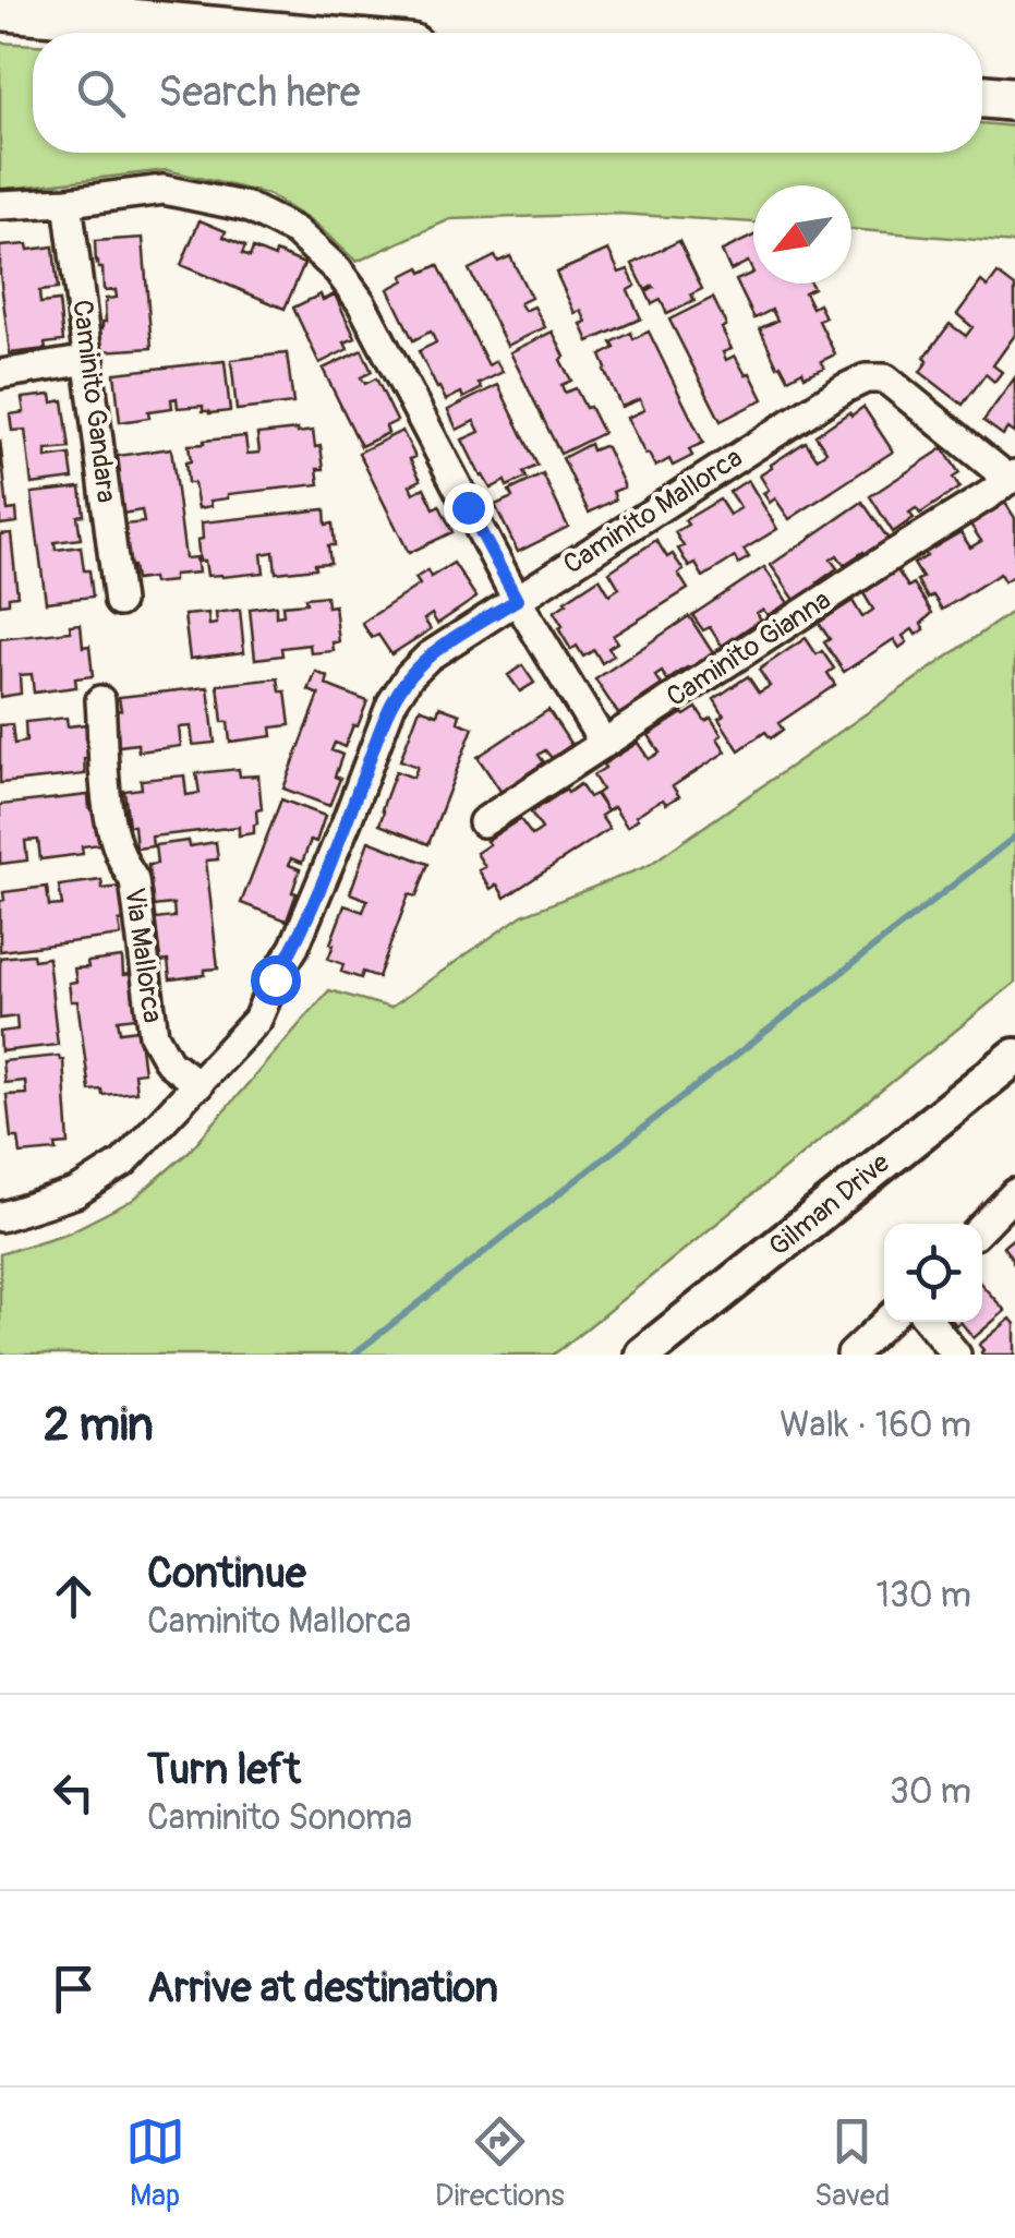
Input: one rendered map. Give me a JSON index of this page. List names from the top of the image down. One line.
{"streets":{"main road":["Gilman Drive"],"street":["Caminito Gandara","Caminito Mallorca","Caminito Gianna","Via Mallorca"]},"crossings":[["Caminito Mallorca","Caminito Gianna"],["Caminito Mallorca","Via Mallorca"]],"north":"bottom left","page":{"search":"Search here","heading":["2 min","Walk · 160 m"],"list":[["Continue","Caminito Mallorca","130 m"],["Turn left","Caminito Sonoma","30 m"],"Arrive at destination"],"nav":["Map","Directions","Saved"]}}
